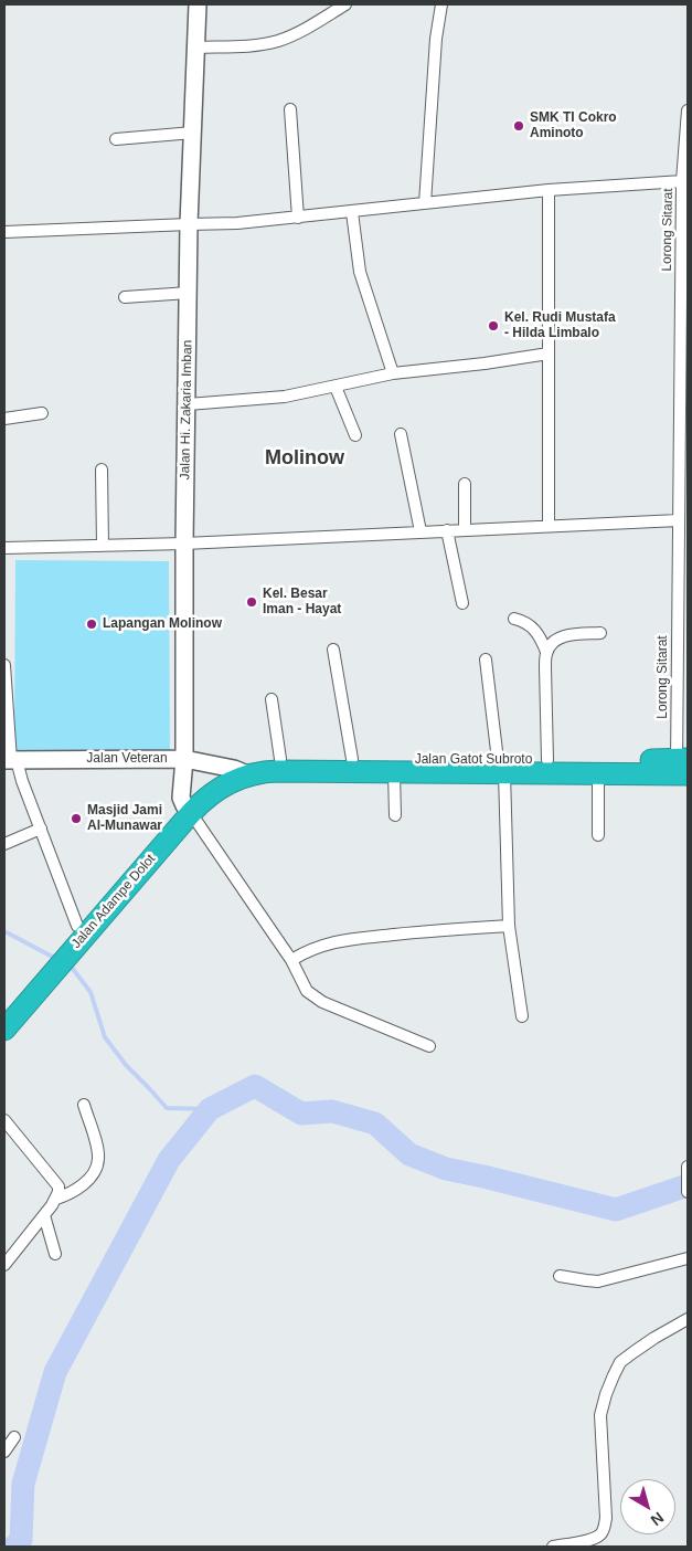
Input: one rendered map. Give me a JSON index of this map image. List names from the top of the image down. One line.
{"streets":{"highway":["Jalan Gatot Subroto","Jalan Adampe Dolot"],"main road":["Jalan Hi. Zakaria Imban","Jalan Veteran"],"street":["Lorong Sitarat"]},"crossings":[["Lorong Sitarat","Jalan Hi. Zakaria Imban"],["Lorong Sitarat","Jalan Gatot Subroto"],["Jalan Hi. Zakaria Imban","Jalan Veteran"],["Jalan Hi. Zakaria Imban","Jalan Adampe Dolot"],["Jalan Veteran","Jalan Gatot Subroto"],["Jalan Veteran","Jalan Adampe Dolot"],["Jalan Gatot Subroto","Jalan Adampe Dolot"]],"districts":["Molinow"],"places":["SMK TI Cokro Aminoto","Kel. Rudi Mustafa - Hilda Limbalo","Kel. Besar Iman - Hayat","Lapangan Molinow","Masjid Jami Al-Munawar"],"north":"bottom right"}
